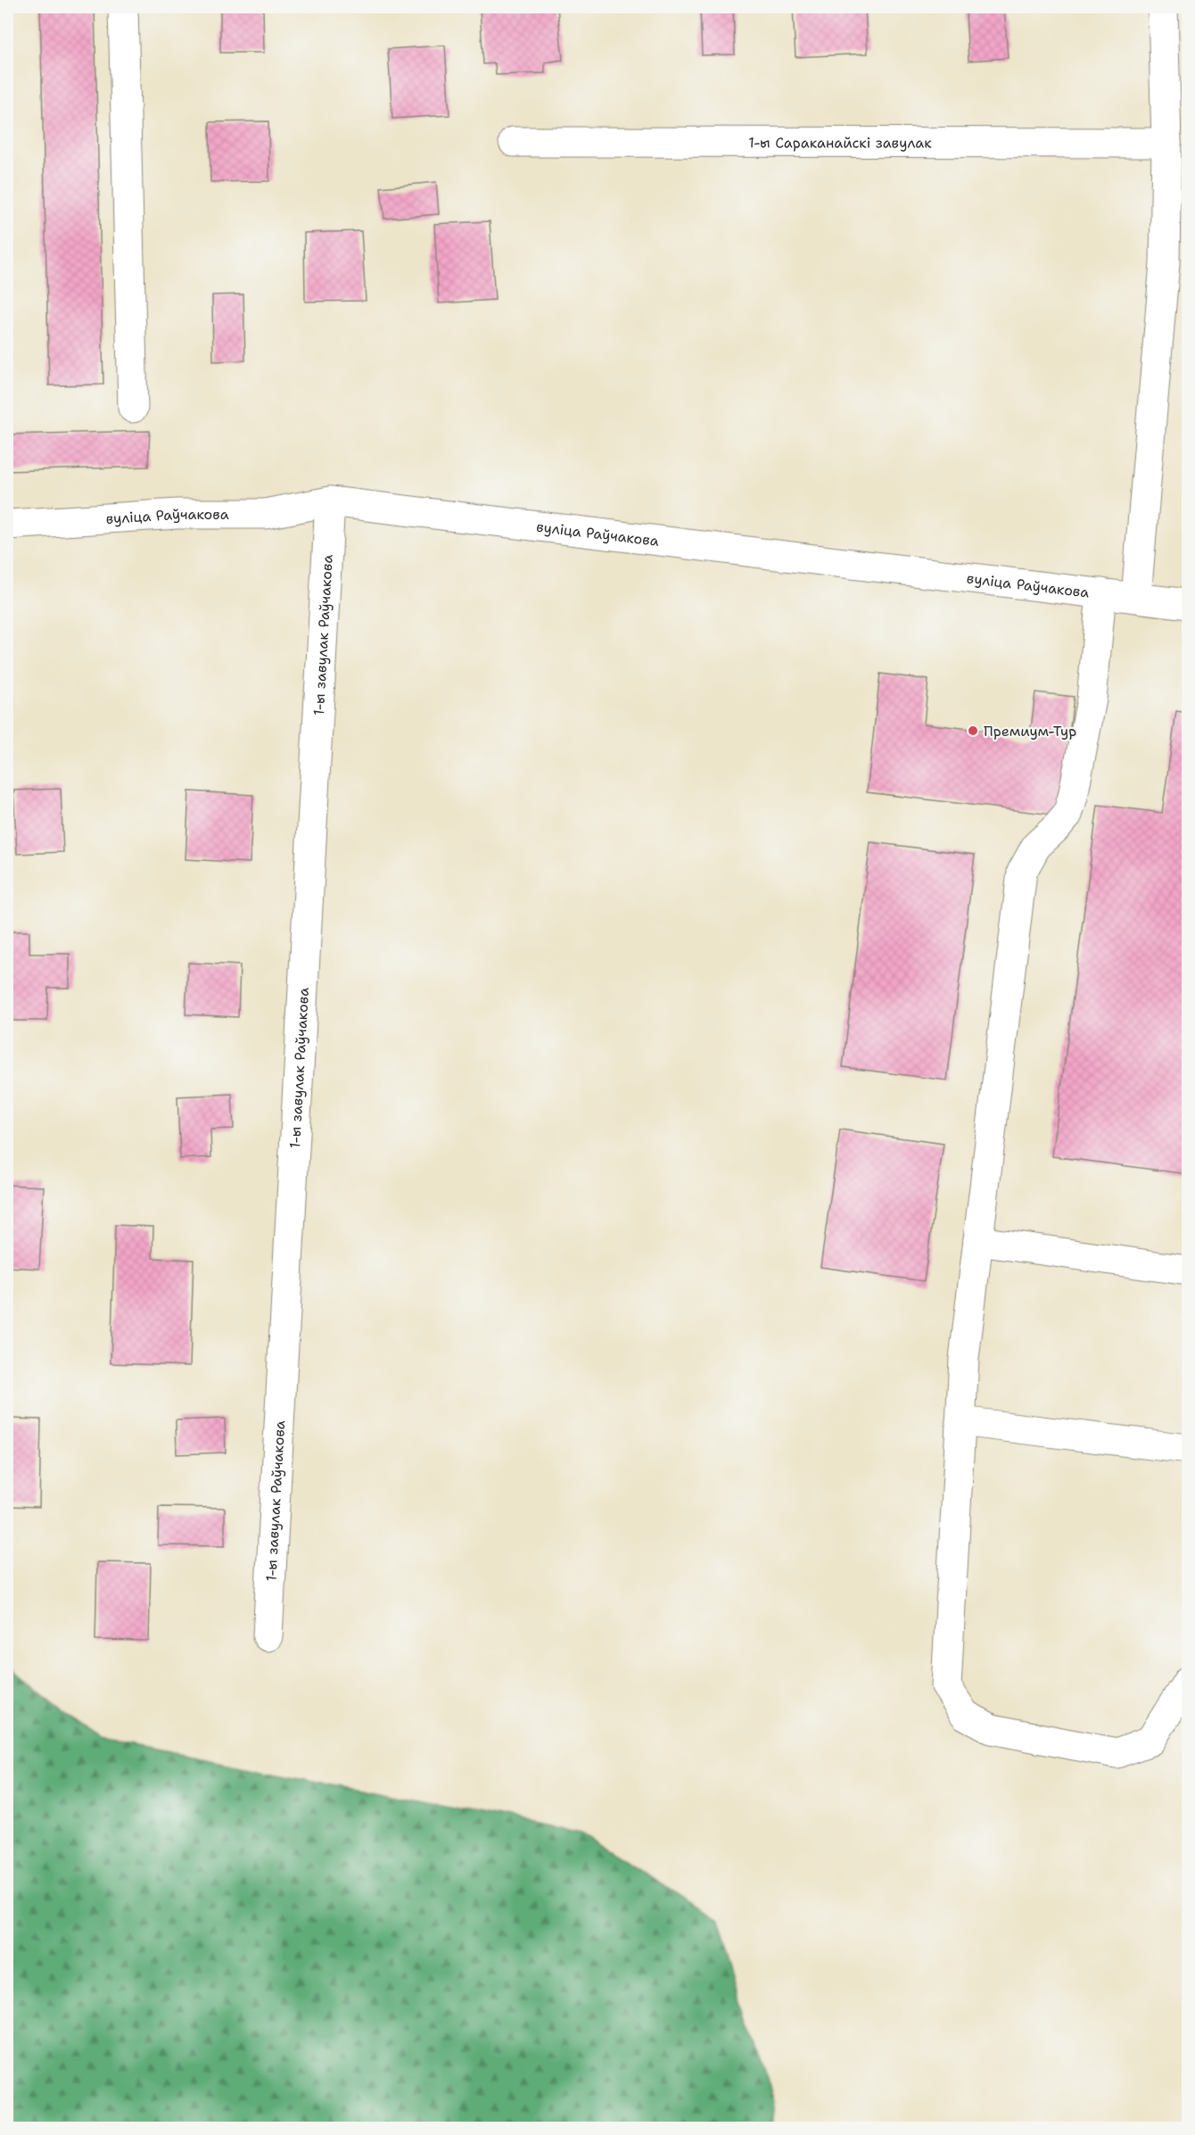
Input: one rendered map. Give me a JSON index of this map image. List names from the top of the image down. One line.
{"streets":{"street":["1-ы Сараканайскі завулак","вуліца Раўчакова","1-ы завулак Раўчакова"]},"crossings":[["вуліца Раўчакова","1-ы завулак Раўчакова"]],"places":["Премиум-Тур"]}
